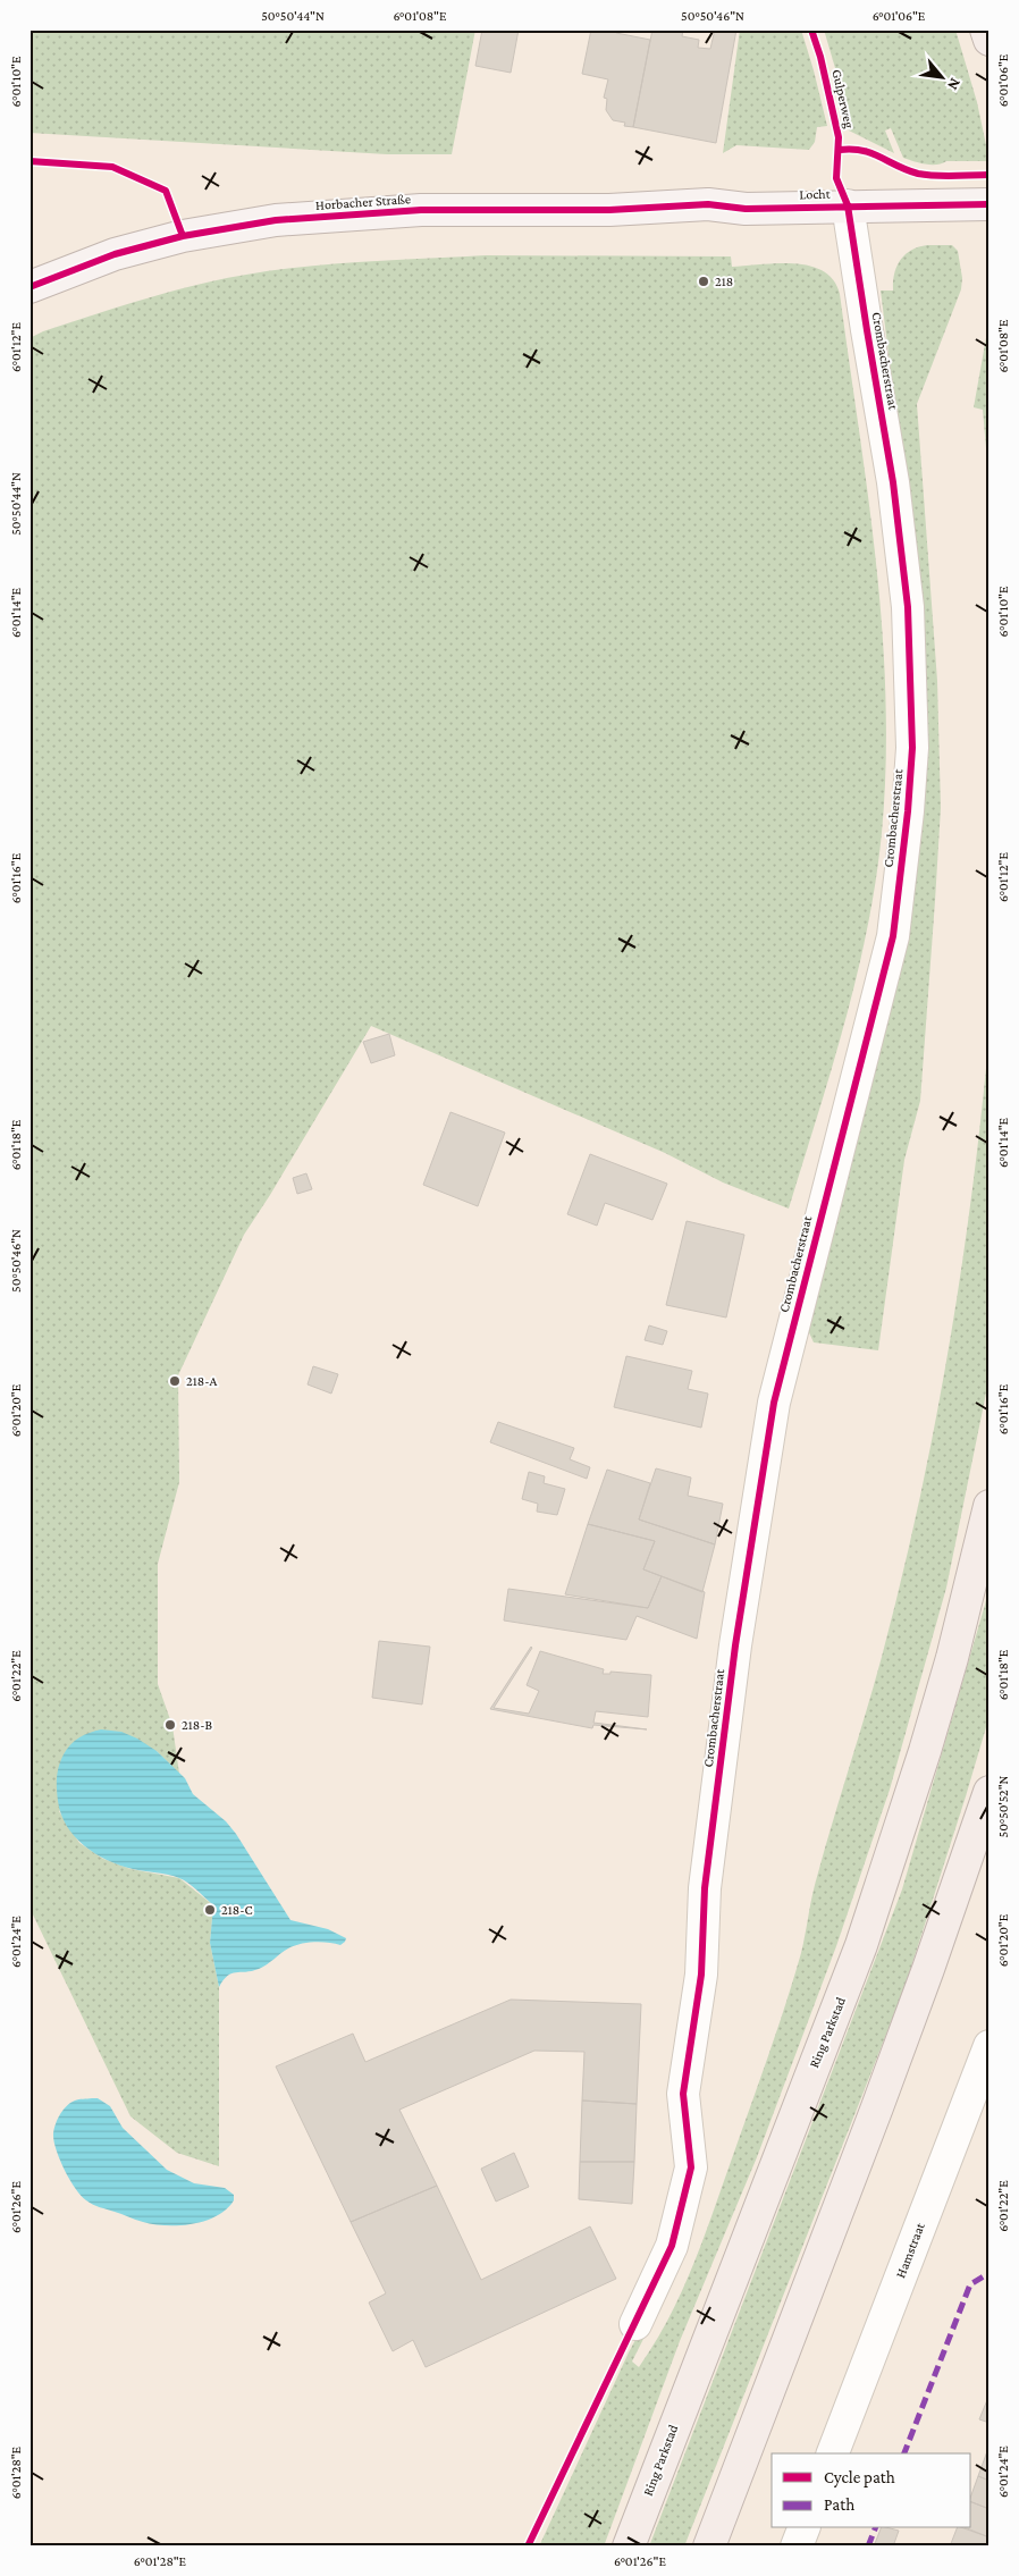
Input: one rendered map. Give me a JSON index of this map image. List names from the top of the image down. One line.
{"streets":{"highway":["Ring Parkstad"],"main road":["Locht","Horbacher Straße"],"street":["Crombacherstraat","Hamstraat"],"cycle path":["Gulperweg"]},"crossings":[["Locht","Horbacher Straße"],["Locht","Crombacherstraat"]],"places":["218","218-A","218-B","218-C"],"legend":["Cycle path","Path"],"north":"bottom right","coordinates":["50°50'44\"N","6°01'08\"E","50°50'46\"N","6°01'06\"E","6°01'10\"E","6°01'12\"E","6°01'14\"E","6°01'16\"E","6°01'18\"E","6°01'20\"E","6°01'22\"E","50°50'52\"N","6°01'24\"E","6°01'26\"E","6°01'28\"E"]}
